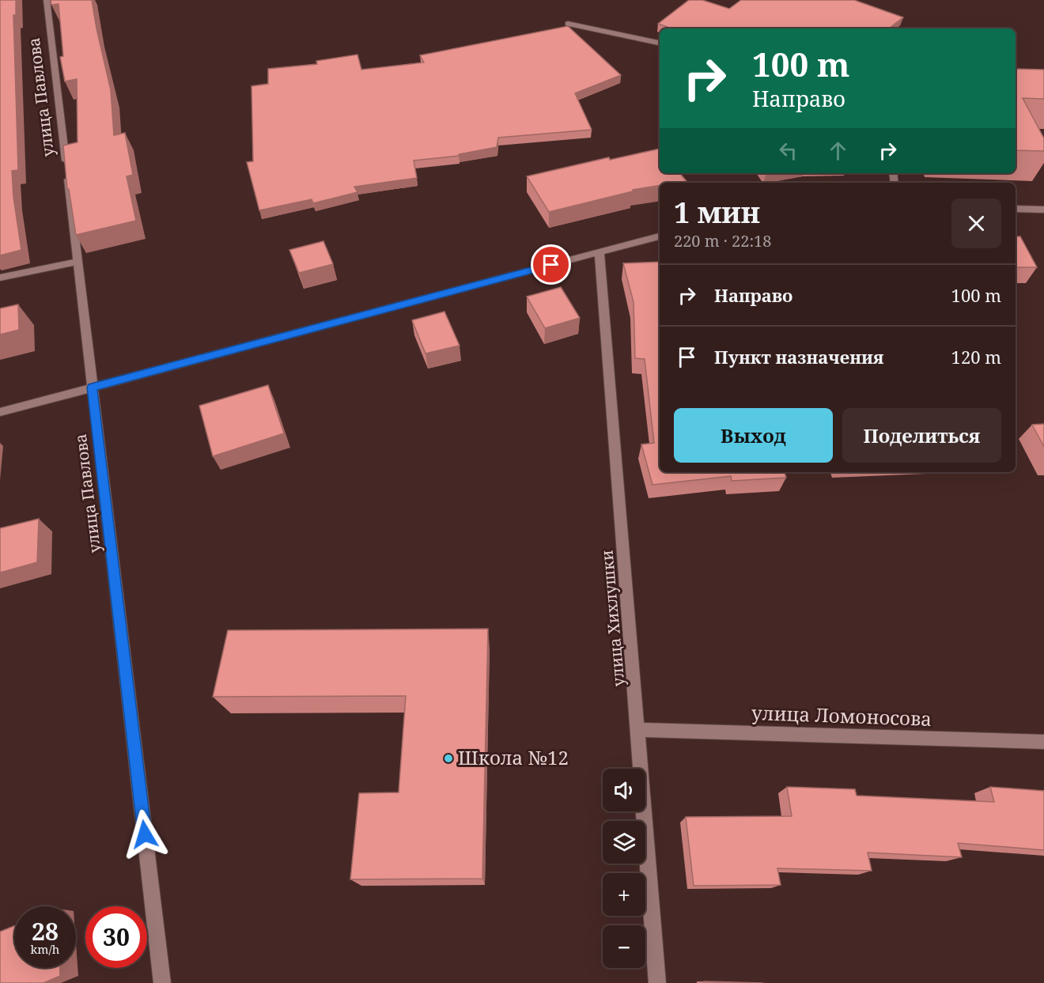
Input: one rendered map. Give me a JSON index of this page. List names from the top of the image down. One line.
{"streets":{"street":["улица Павлова","улица Хихлушки","улица Ломоносова"]},"crossings":[["улица Хихлушки","улица Ломоносова"]],"places":["Школа №12"],"page":{"turn":["100 m","Направо"],"heading":["1 мин","220 m · 22:18"],"list":[{"name":"Направо","value":"100 m"},{"name":"Пункт назначения","value":"120 m"}],"buttons":["Выход","Поделиться"],"map_buttons":["+","−"],"speed":"28 km/h","limit":"30"}}
